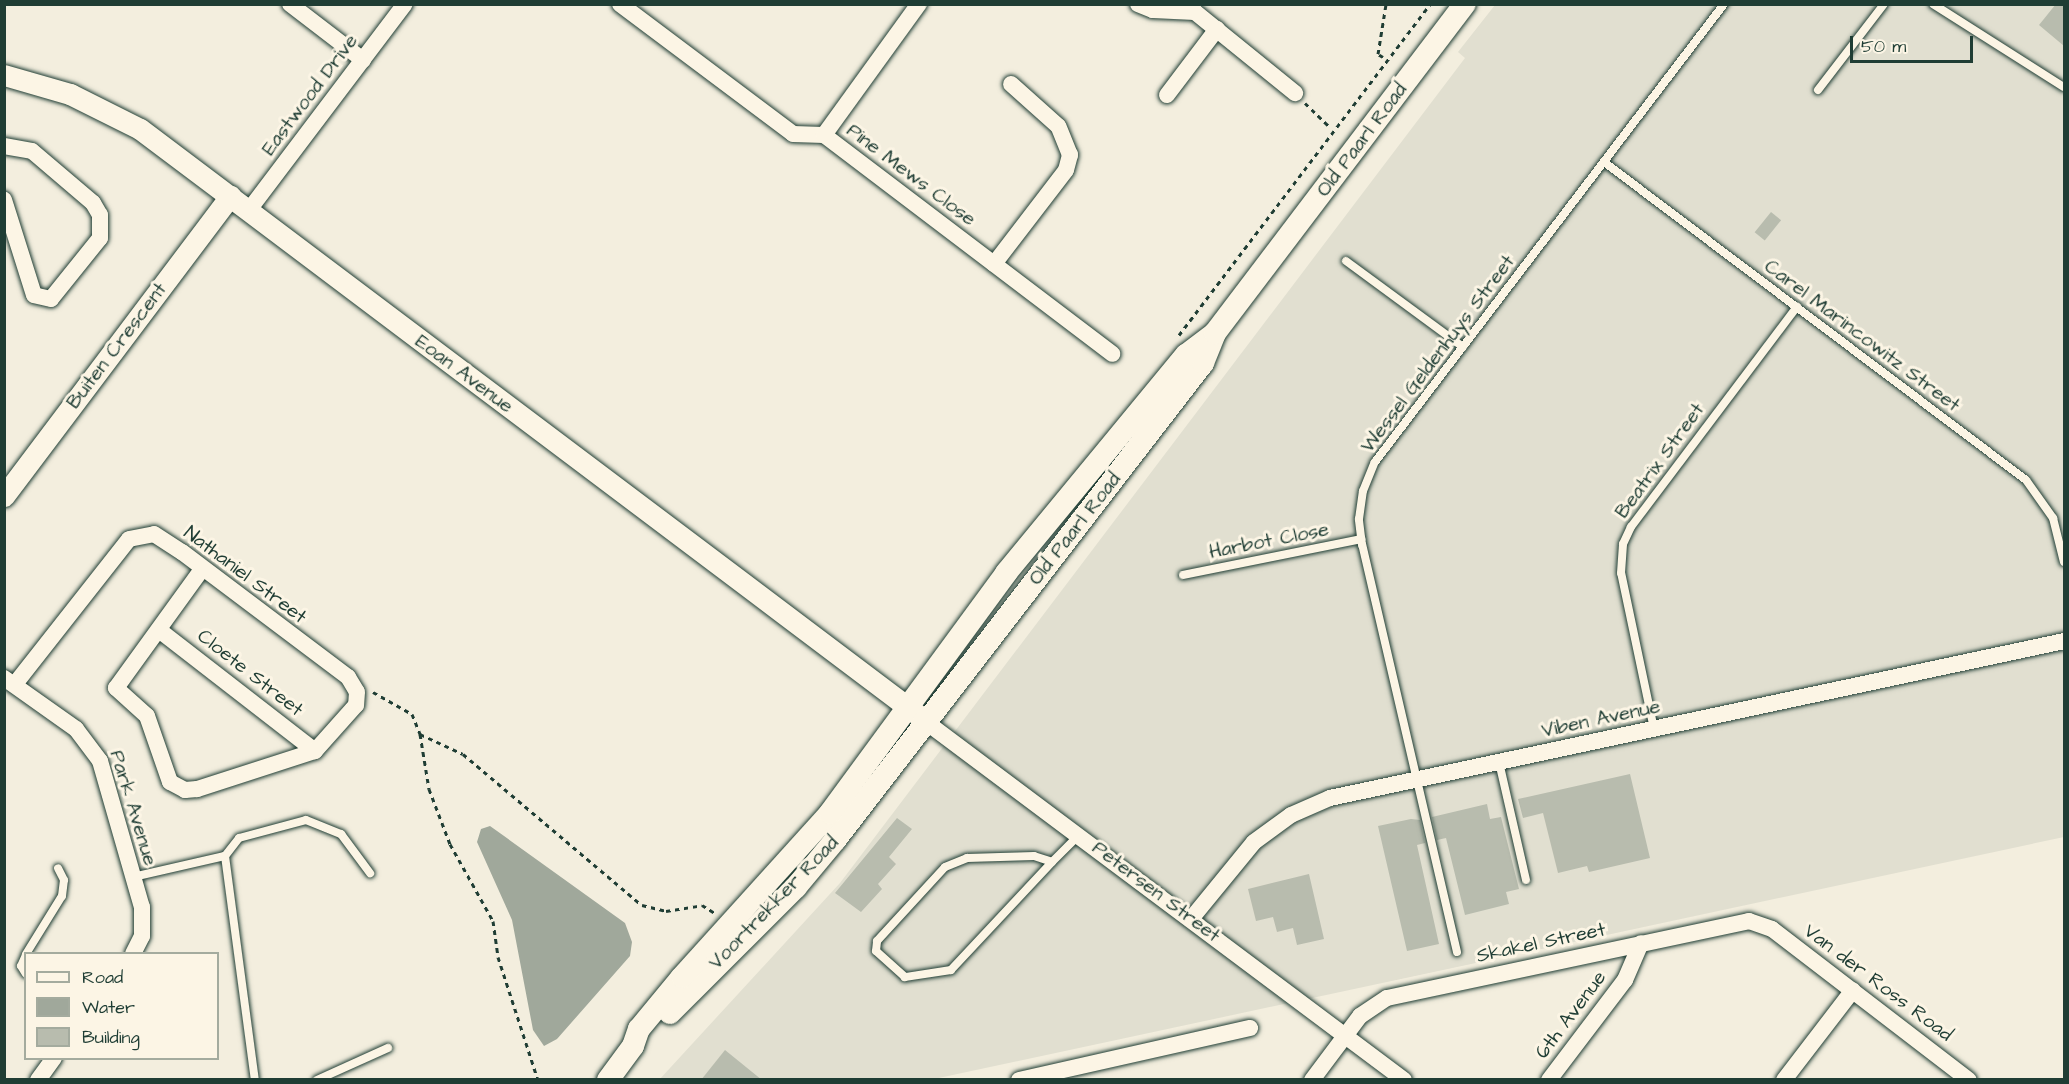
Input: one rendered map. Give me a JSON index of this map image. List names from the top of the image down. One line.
{"streets":{"main road":["Old Paarl Road","Voortrekker Road"],"street":["Eastwood Drive","Pine Mews Close","Buiten Crescent","Eoan Avenue","Nathaniel Street","Cloete Street","Viben Avenue","Park Avenue","Petersen Street","Skakel Street","Van der Ross Road","6th Avenue"],"lane":["Carel Marincowitz Street","Wessel Geldenhuys Street","Beatrix Street","Harbot Close"]},"crossings":[["Eastwood Drive","Eoan Avenue"],["Old Paarl Road","Eoan Avenue"],["Old Paarl Road","Petersen Street"],["Old Paarl Road","Voortrekker Road"],["Carel Marincowitz Street","Wessel Geldenhuys Street"],["Carel Marincowitz Street","Beatrix Street"],["Buiten Crescent","Eoan Avenue"],["Wessel Geldenhuys Street","Harbot Close"],["Wessel Geldenhuys Street","Viben Avenue"],["Eoan Avenue","Petersen Street"],["Eoan Avenue","Voortrekker Road"],["Beatrix Street","Viben Avenue"],["Nathaniel Street","Park Avenue"],["Viben Avenue","Petersen Street"],["Petersen Street","Voortrekker Road"],["Petersen Street","Skakel Street"],["Skakel Street","Van der Ross Road"],["Skakel Street","6th Avenue"]],"legend":["Road","Water","Building"],"scale_bar":"50 m"}
